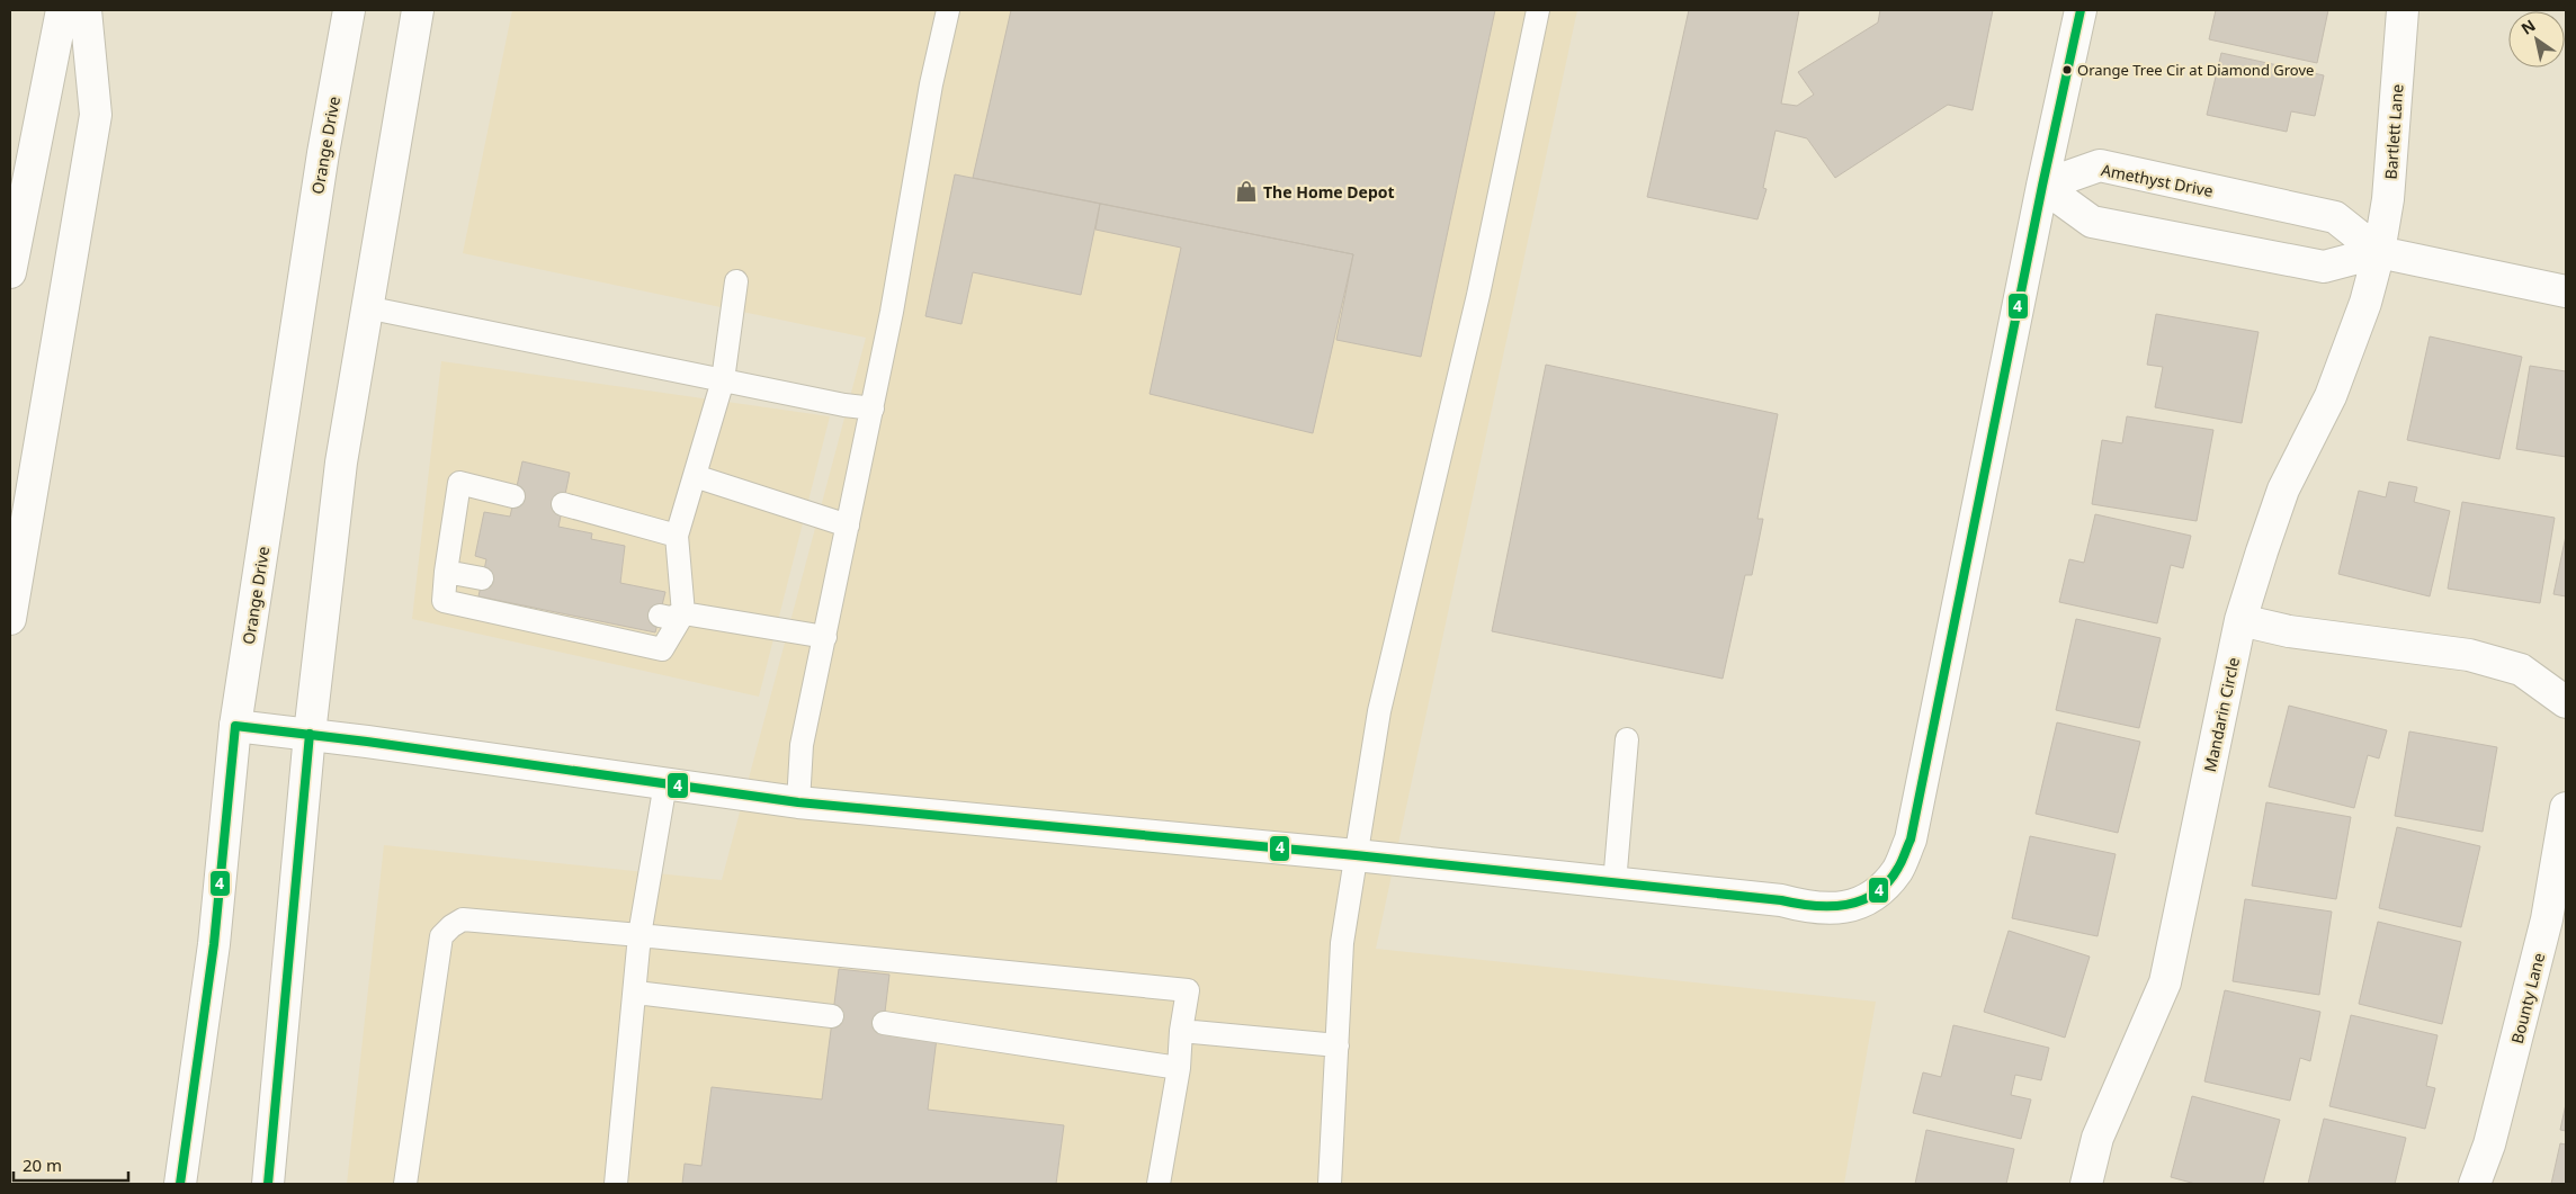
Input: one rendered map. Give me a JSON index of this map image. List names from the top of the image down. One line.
{"streets":{"main road":["Bartlett Lane","Orange Drive","Amethyst Drive","Mandarin Circle","Bounty Lane"]},"crossings":[["Bartlett Lane","Amethyst Drive"],["Bartlett Lane","Mandarin Circle"],["Amethyst Drive","Mandarin Circle"]],"places":{"other":["Orange Tree Cir at Diamond Grove"],"shop":["The Home Depot"]},"lines":["transit line 4"],"scale_bar":"20 m","north":"top left"}
